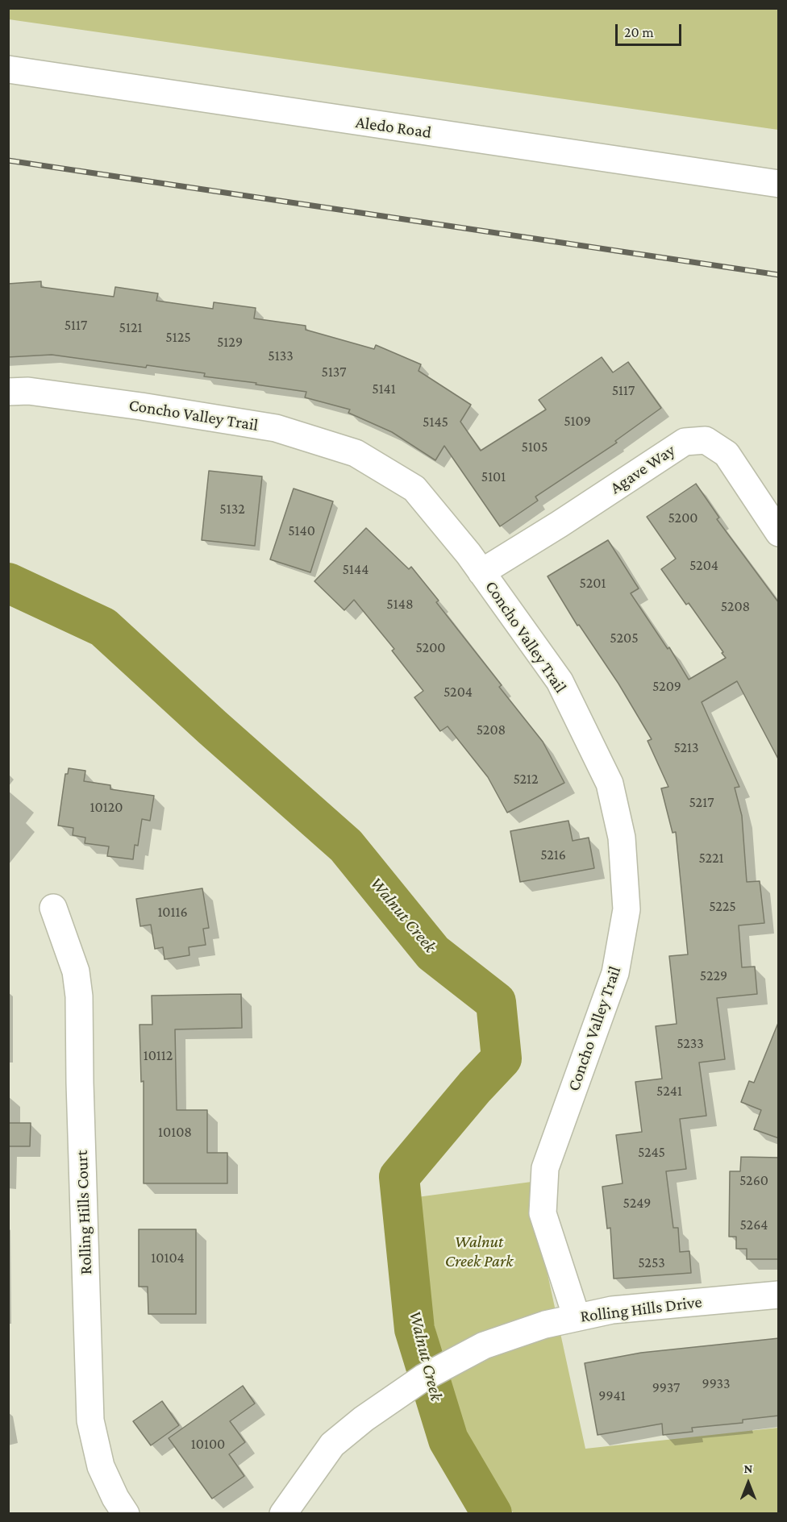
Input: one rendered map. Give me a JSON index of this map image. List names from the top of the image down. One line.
{"streets":{"street":["Aledo Road","Concho Valley Trail","Agave Way","Rolling Hills Court","Rolling Hills Drive"]},"crossings":[["Concho Valley Trail","Agave Way"],["Concho Valley Trail","Rolling Hills Drive"]],"water":["Walnut Creek"],"parks":["Walnut Creek Park"],"house_numbers":["5117","5121","5125","5129","5133","5137","5141","5117","5109","5145","5105","5101","5132","5200","5140","5204","5144","5201","5148","5208","5205","5200","5209","5204","5208","5213","5212","5217","10120","5216","5221","5225","10116","5229","5233","10112","5241","10108","5245","5260","5249","5264","10104","5253","9933","9937","9941","10100"],"scale_bar":"20 m","north":"top"}
